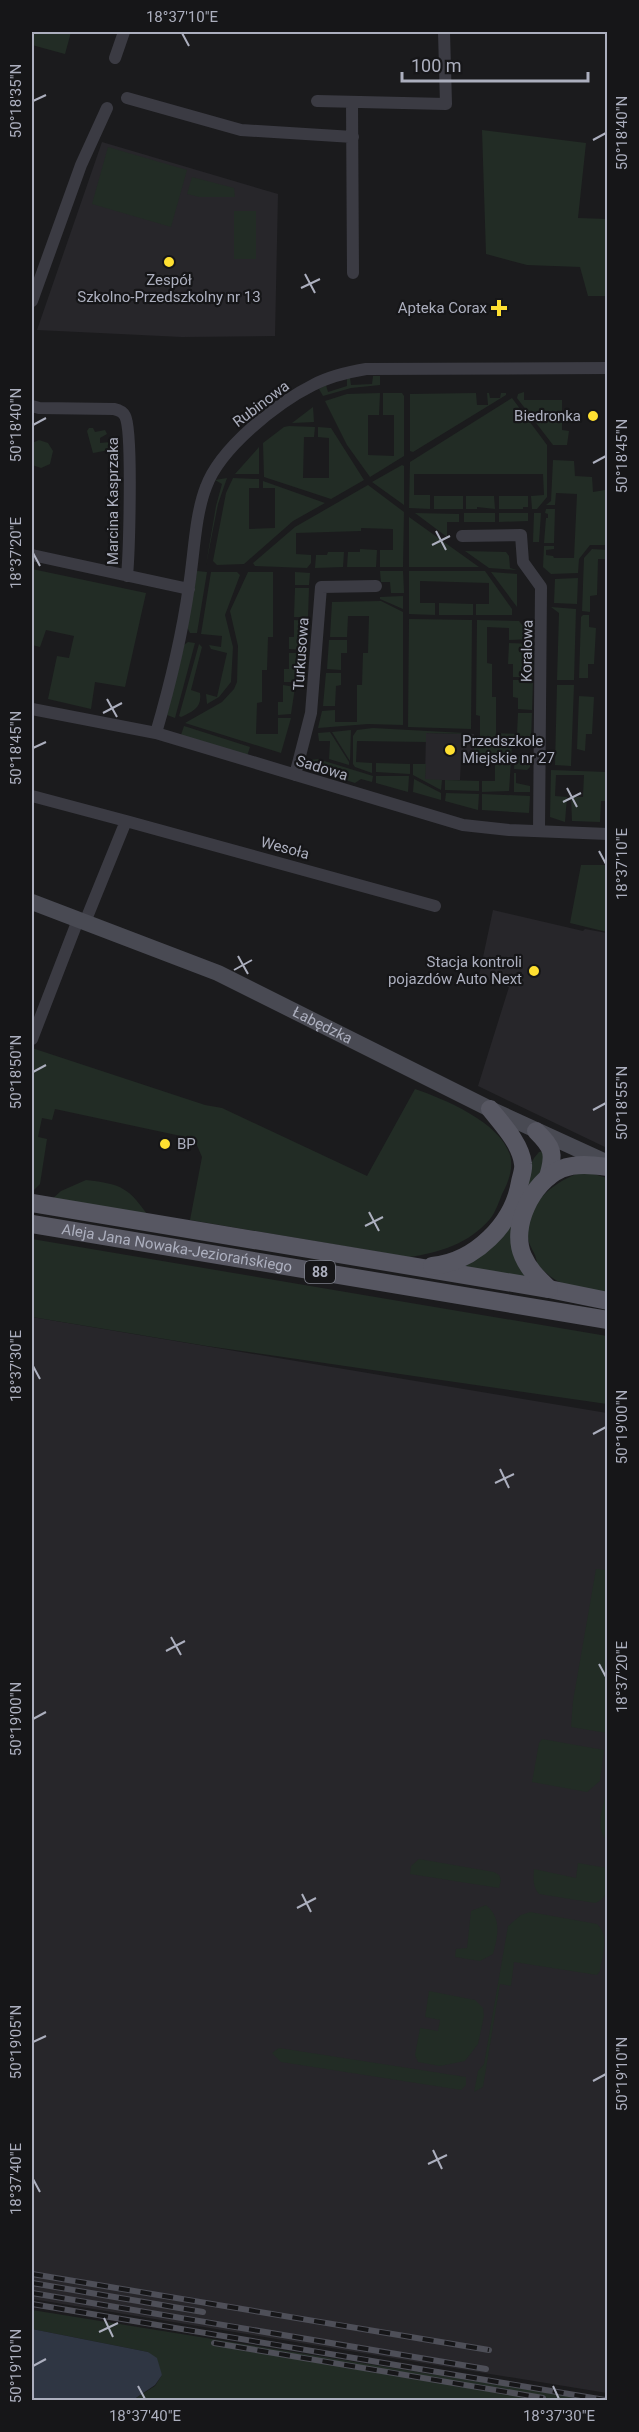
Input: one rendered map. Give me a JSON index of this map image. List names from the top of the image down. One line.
{"streets":{"main road":["Aleja Jana Nowaka-Jeziorańskiego","88"],"street":["Rubinowa","Marcina Kasprzaka","Koralowa","Turkusowa","Sadowa","Wesoła","Łabędzka"]},"crossings":[["Rubinowa","Sadowa"],["Koralowa","Sadowa"],["Turkusowa","Sadowa"]],"places":{"other":["Zespół Szkolno-Przedszkolny nr 13","Biedronka","Przedszkole Miejskie nr 27","Stacja kontroli pojazdów Auto Next","BP"],"health":["Apteka Corax"]},"scale_bar":"100 m","coordinates":["18°37'10\"E","50°18'35\"N","50°18'40\"N","50°18'45\"N","18°37'20\"E","50°18'50\"N","50°18'55\"N","18°37'30\"E","50°19'00\"N","50°19'05\"N","50°19'10\"N","18°37'40\"E"]}
